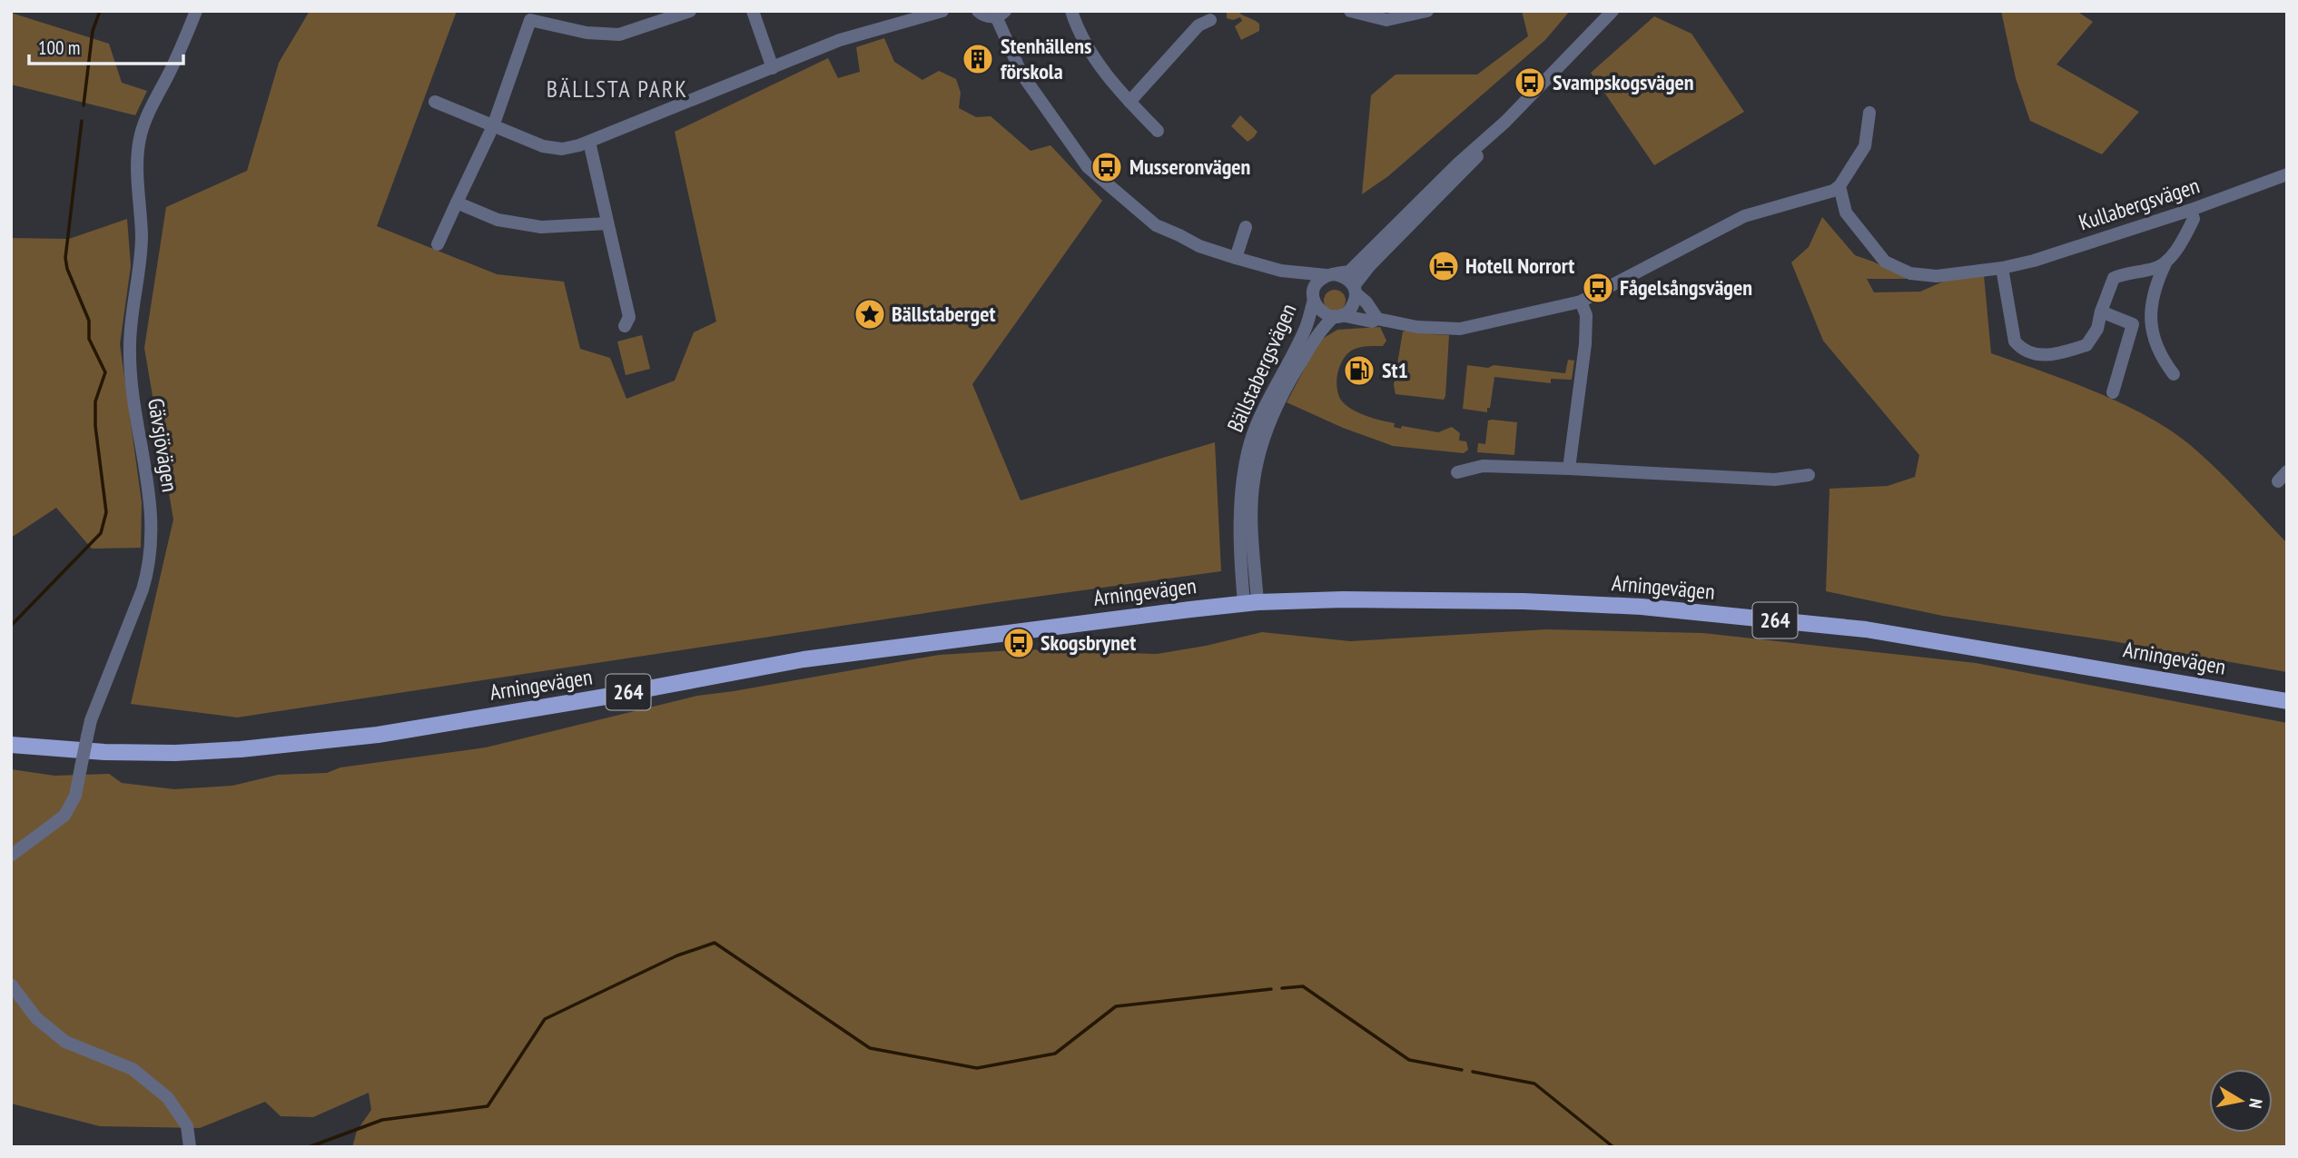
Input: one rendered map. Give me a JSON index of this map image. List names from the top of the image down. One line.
{"streets":{"main road":["Arningevägen","264"],"street":["Kullabergsvägen","Bällstabergsvägen","Gävsjövägen"]},"crossings":[["Bällstabergsvägen","Arningevägen"]],"districts":["BÄLLSTA PARK"],"places":{"building":["Stenhällens förskola"],"bus stop":["Svampskogsvägen","Musseronvägen","Fågelsångsvägen","Skogsbrynet"],"hotel":["Hotell Norrort"],"place":["Bällstaberget"],"fuel station":["St1"]},"scale_bar":"100 m","north":"right"}
